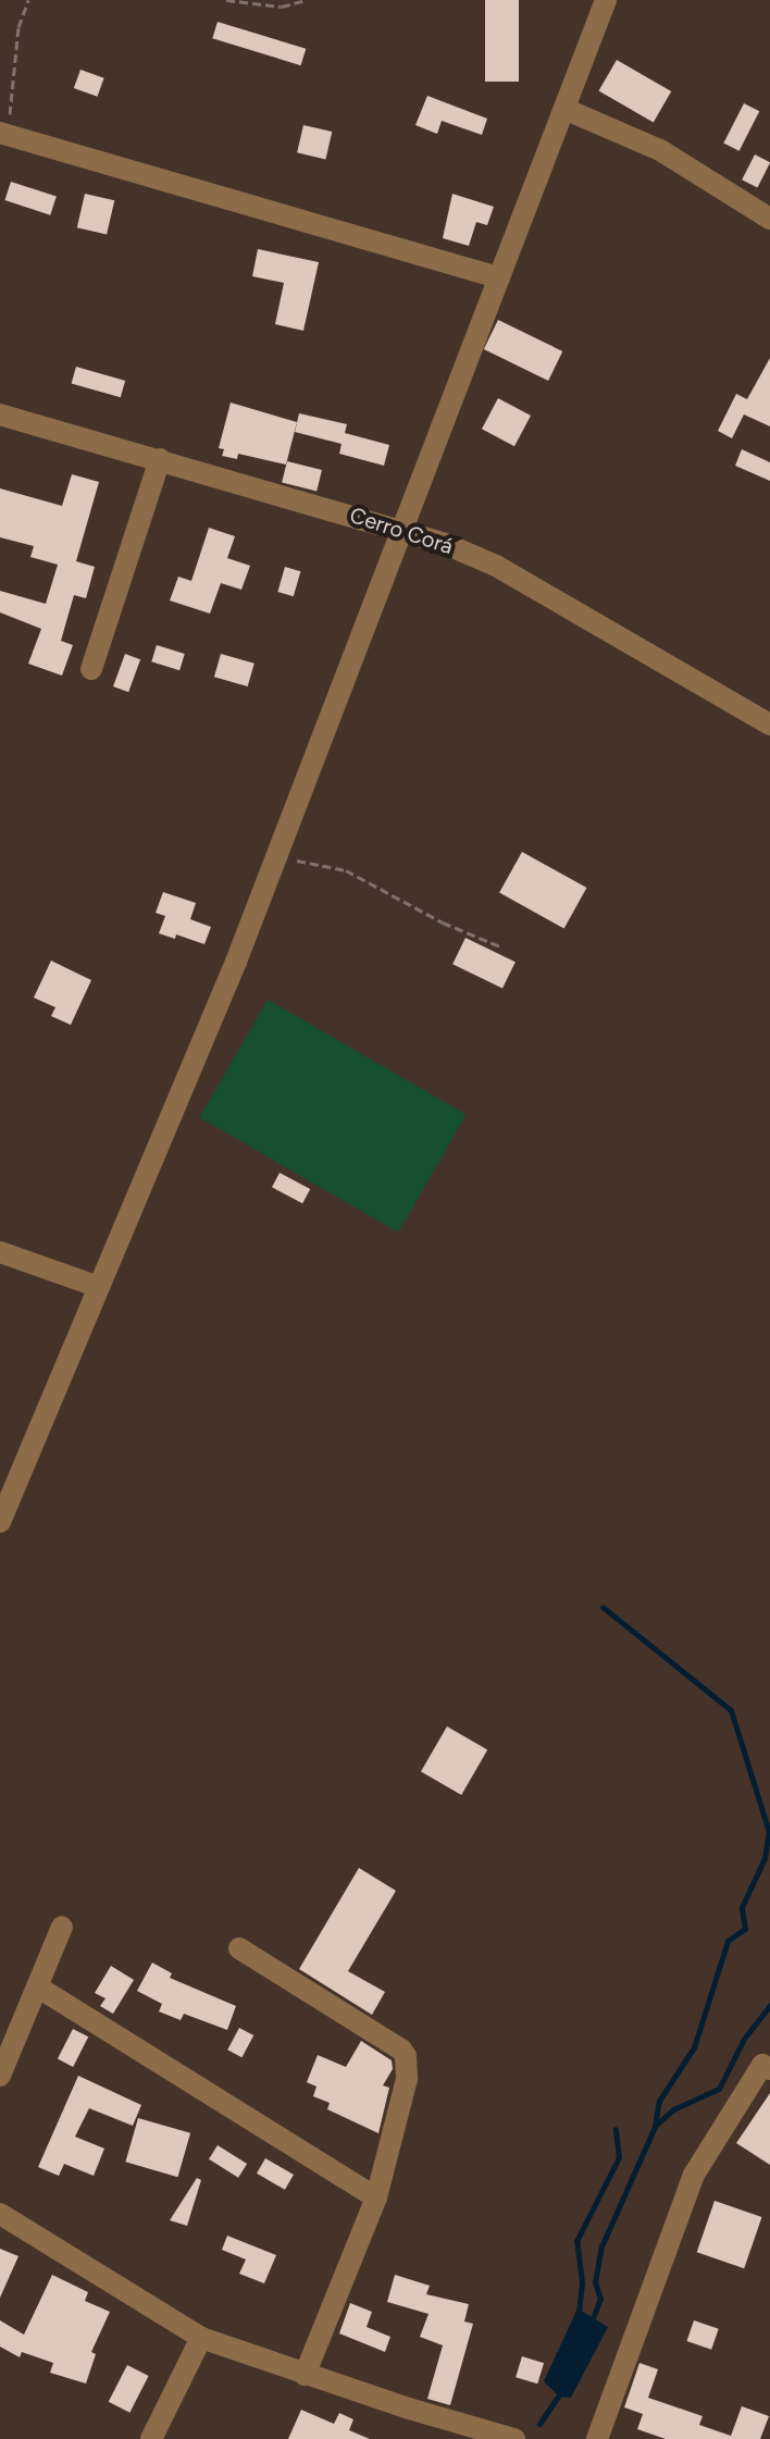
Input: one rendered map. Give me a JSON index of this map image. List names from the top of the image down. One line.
{"streets":{"street":["Cerro Corá"]}}
